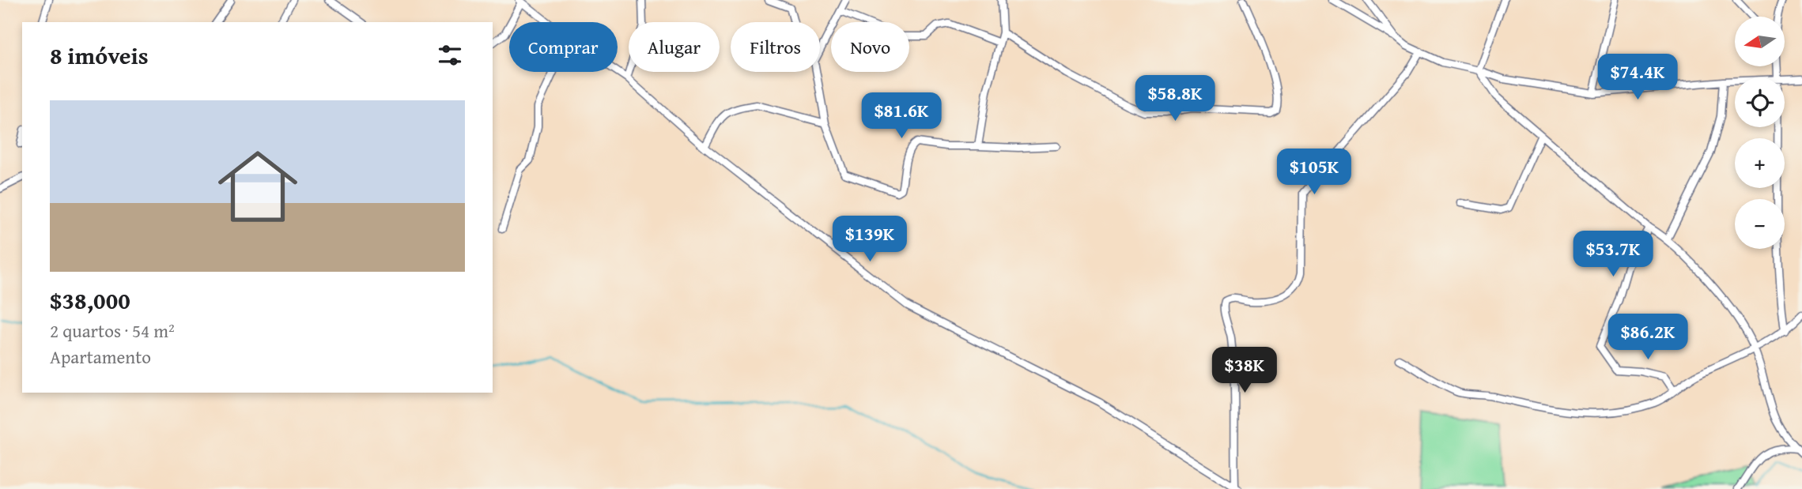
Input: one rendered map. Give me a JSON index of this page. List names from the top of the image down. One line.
{"north":"left","page":{"map_buttons":["+","−"],"chip":["Comprar","Alugar","Filtros","Novo"],"heading":"8 imóveis","price":["$74.4K","$58.8K","$81.6K","$105K","$139K","$53.7K","$86.2K","$38K"],"list":[{"name":"$38,000","note":"2 quartos · 54 m² · Apartamento"}]}}
